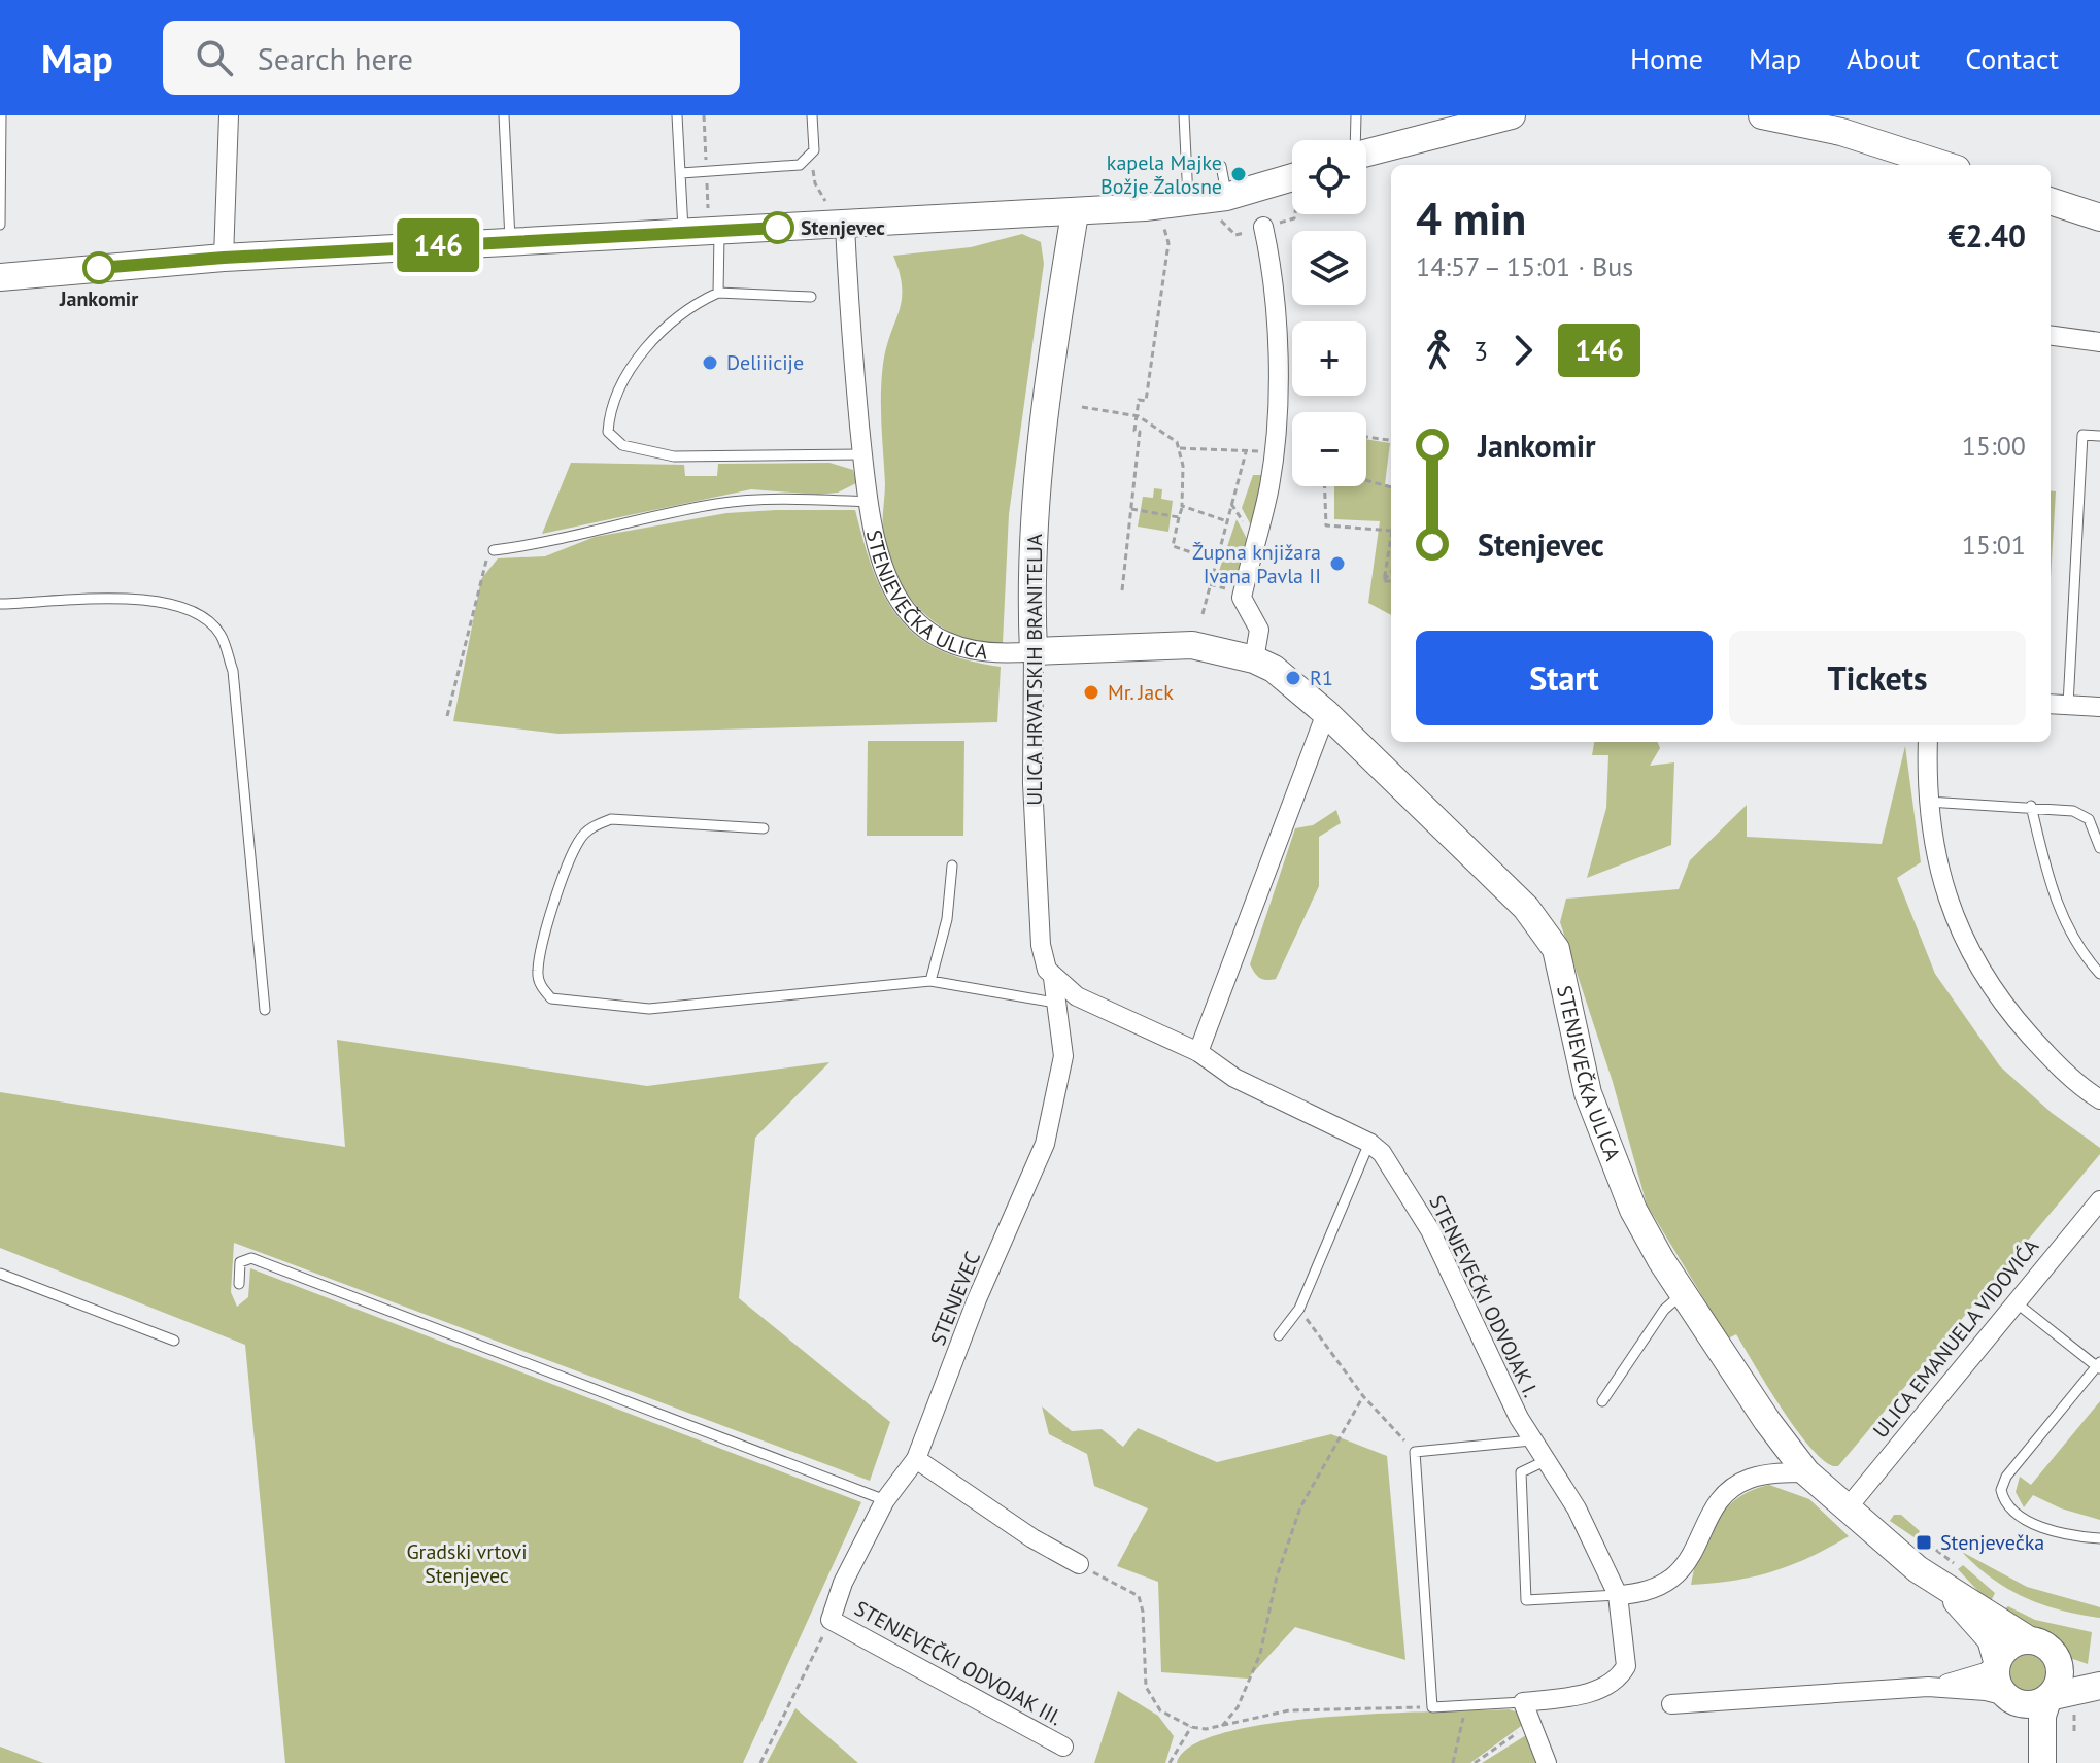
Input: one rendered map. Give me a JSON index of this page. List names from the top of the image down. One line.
{"streets":{"street":["STENJEVEČKA ULICA","ULICA HRVATSKIH BRANITELJA","STENJEVEČKI ODVOJAK I.","STENJEVEC","ULICA EMANUELA VIDOVIĆA","STENJEVEČKI ODVOJAK III."]},"crossings":[["STENJEVEČKA ULICA","ULICA HRVATSKIH BRANITELJA"],["STENJEVEČKA ULICA","ULICA EMANUELA VIDOVIĆA"],["ULICA HRVATSKIH BRANITELJA","STENJEVEČKI ODVOJAK I."],["ULICA HRVATSKIH BRANITELJA","STENJEVEC"],["STENJEVEČKI ODVOJAK I.","STENJEVEC"],["STENJEVEC","STENJEVEČKI ODVOJAK III."]],"parks":["Gradski vrtovi Stenjevec"],"places":{"other":["kapela Majke Božje Žalosne","Stenjevec","Jankomir","Deliiicije","Župna knjižara Ivana Pavla II","R1","Mr. Jack"],"transit":["Stenjevečka"]},"lines":["bus line 146"],"page":{"header":"Map","search":"Search here","nav":["Home","Map","About","Contact"],"on_map":"146","map_buttons":["+","−"],"heading":["4 min","14:57 – 15:01 · Bus","€2.40"],"legs":["3","146"],"list":[{"name":"Jankomir","value":"15:00"},{"name":"Stenjevec","value":"15:01"}],"buttons":["Start","Tickets"]}}
